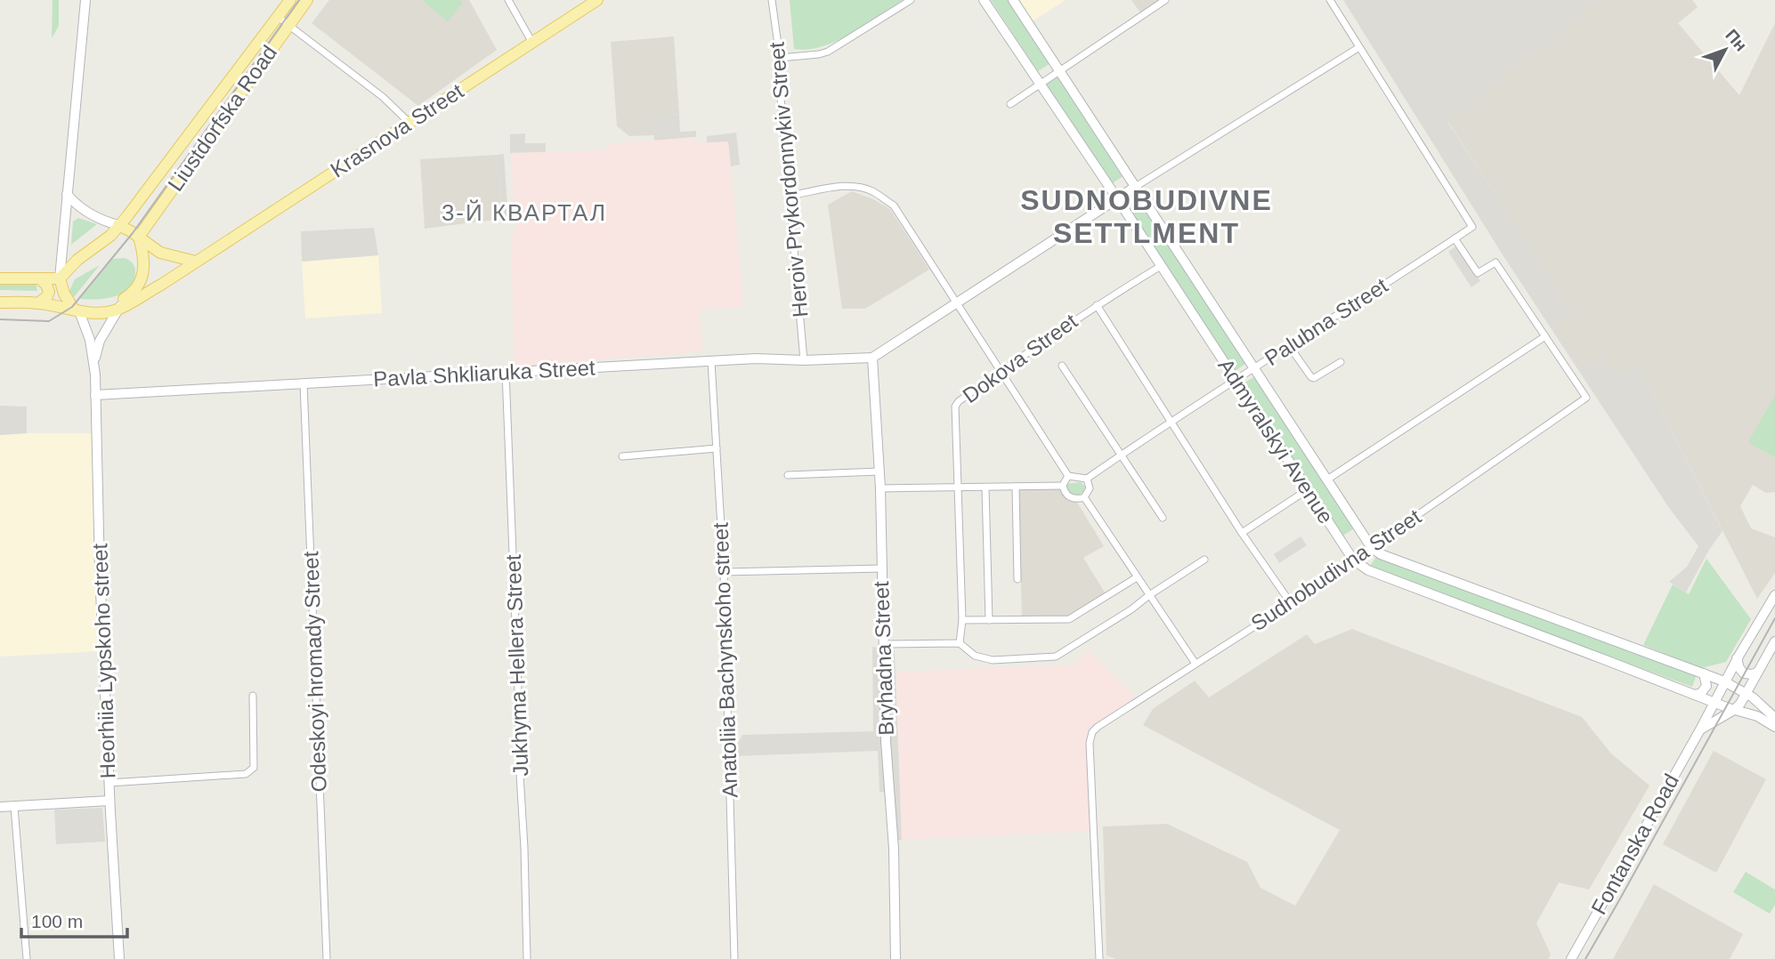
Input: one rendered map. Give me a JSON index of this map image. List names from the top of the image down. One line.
{"streets":{"main road":["Liustdorfska Road","Krasnova Street","Pavla Shkliaruka Street","Admyralskyi Avenue","Bryhadna Street","Heorhiia Lypskoho street","Fontanska Road"],"street":["Heroiv Prykordonnykiv Street","Palubna Street","Dokova Street","Sudnobudivna Street","Anatoliia Bachynskoho street","Jukhyma Hellera Street","Odeskoyi hromady Street"]},"crossings":[["Krasnova Street","Heorhiia Lypskoho street"],["Heroiv Prykordonnykiv Street","Pavla Shkliaruka Street"],["Palubna Street","Admyralskyi Avenue"],["Dokova Street","Admyralskyi Avenue"],["Pavla Shkliaruka Street","Bryhadna Street"],["Pavla Shkliaruka Street","Anatoliia Bachynskoho street"],["Pavla Shkliaruka Street","Heorhiia Lypskoho street"],["Pavla Shkliaruka Street","Jukhyma Hellera Street"],["Pavla Shkliaruka Street","Odeskoyi hromady Street"],["Admyralskyi Avenue","Sudnobudivna Street"],["Admyralskyi Avenue","Fontanska Road"]],"districts":["SUDNOBUDIVNE SETTLMENT","3-Й КВАРТАЛ"],"scale_bar":"100 m","north":"top right"}
